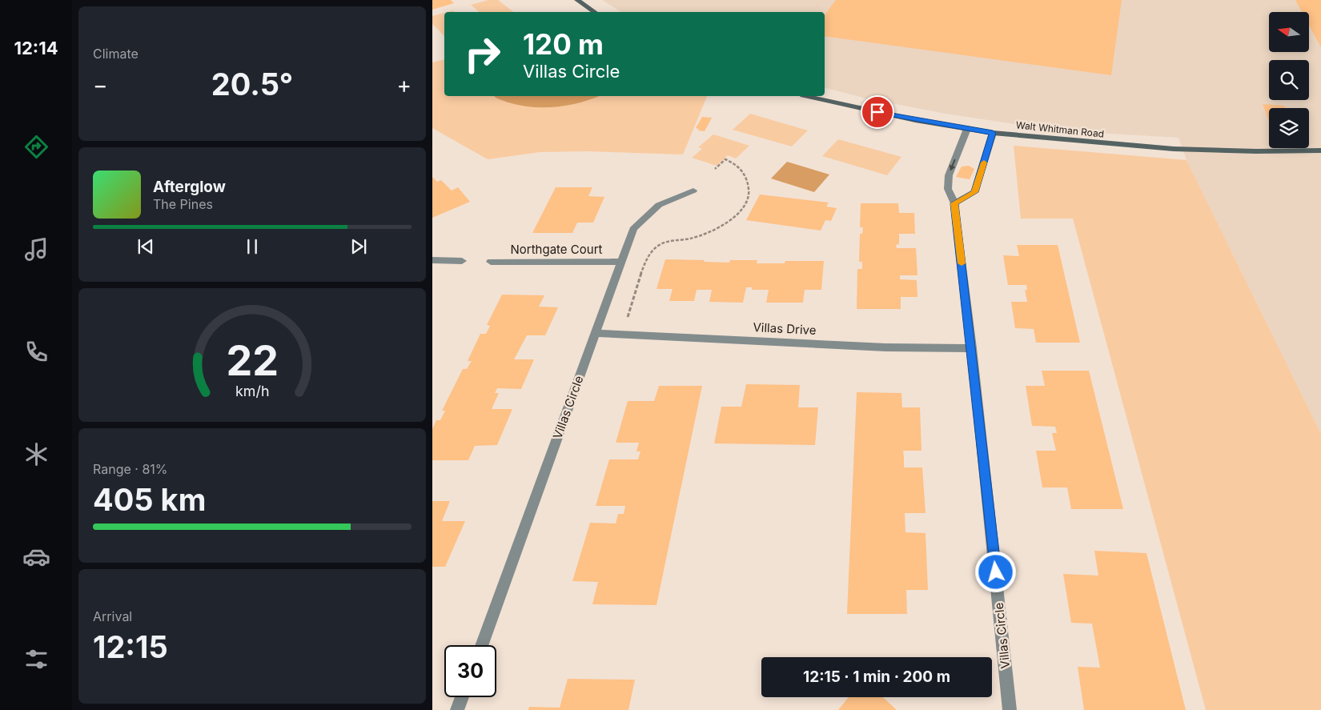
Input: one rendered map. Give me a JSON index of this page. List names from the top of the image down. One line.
{"streets":{"main road":["Walt Whitman Road"],"street":["Northgate Court","Villas Drive","Villas Circle"]},"crossings":[["Walt Whitman Road","Villas Circle"],["Northgate Court","Villas Circle"],["Villas Drive","Villas Circle"]],"north":"left","page":{"tabs":"12:14","tile":["Climate",["Range · 81%","405 km"],["Arrival","12:15"]],"turn":["120 m","Villas Circle"],"heat":["−","20.5°","+"],"song":["Afterglow","The Pines"],"limit":"30","trip":"12:15 · 1 min · 200 m","gauge":["22","km/h"]}}
